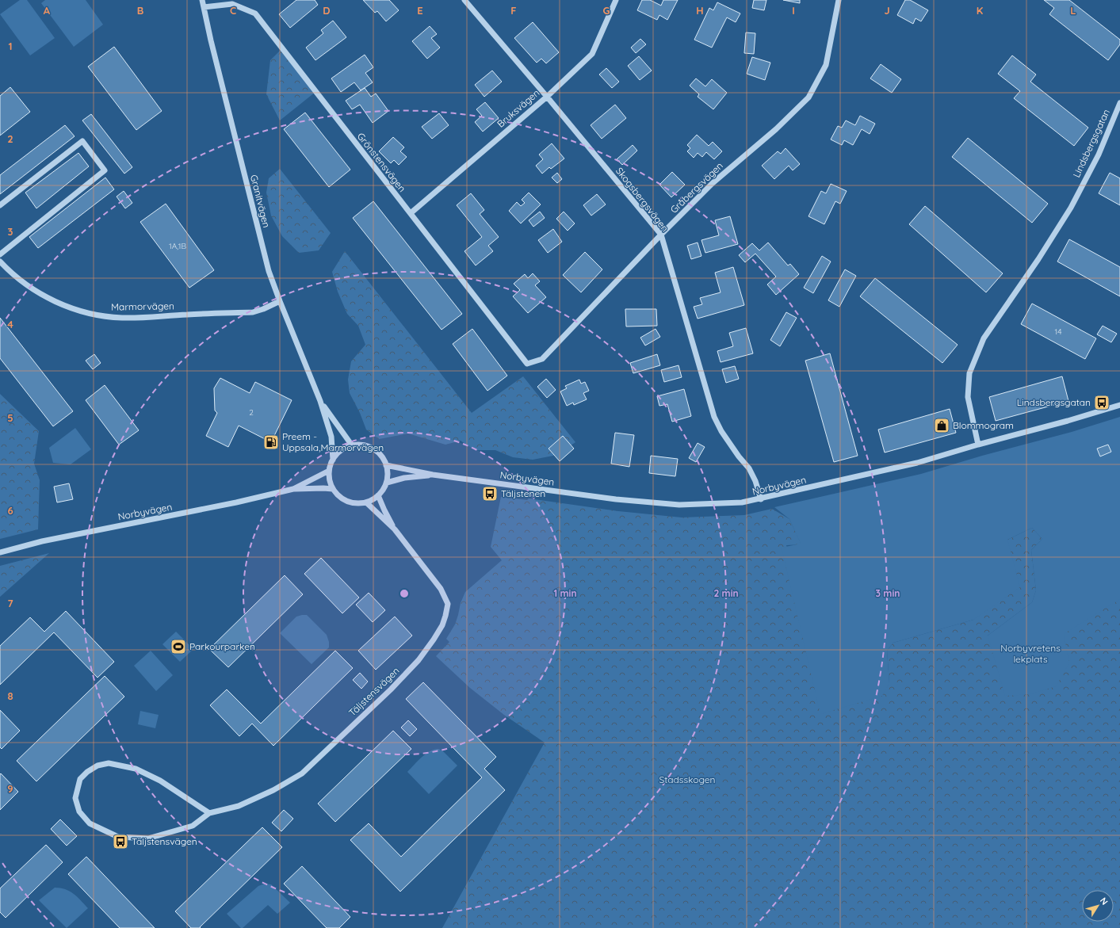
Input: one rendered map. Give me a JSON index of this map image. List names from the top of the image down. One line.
{"streets":{"street":["Bruksvägen","Lindsbergsgatan","Grönstensvägen","Gråbergsvägen","Skogsbergsvägen","Granitvägen","Marmorvägen","Norbyvägen","Täljstensvägen"]},"crossings":[["Bruksvägen","Grönstensvägen"],["Bruksvägen","Skogsbergsvägen"],["Lindsbergsgatan","Norbyvägen"],["Grönstensvägen","Gråbergsvägen"],["Grönstensvägen","Granitvägen"],["Gråbergsvägen","Skogsbergsvägen"],["Skogsbergsvägen","Norbyvägen"],["Granitvägen","Marmorvägen"],["Granitvägen","Norbyvägen"],["Granitvägen","Täljstensvägen"],["Norbyvägen","Täljstensvägen"]],"parks":["Norbyvretens lekplats","Stadsskogen"],"places":{"bus stop":["Lindsbergsgatan","Täljstenen","Täljstensvägen"],"shop":["Blommogram"],"fuel station":["Preem - Uppsala,Marmorvägen"],"sports":["Parkourparken"]},"house_numbers":["1A,1B","14","2"],"north":"top right","grid":{"columns":["A","B","C","D","E","F","G","H","I","J","K","L"],"rows":["1","2","3","4","5","6","7","8","9"]},"rings":["1 min","2 min","3 min"]}
